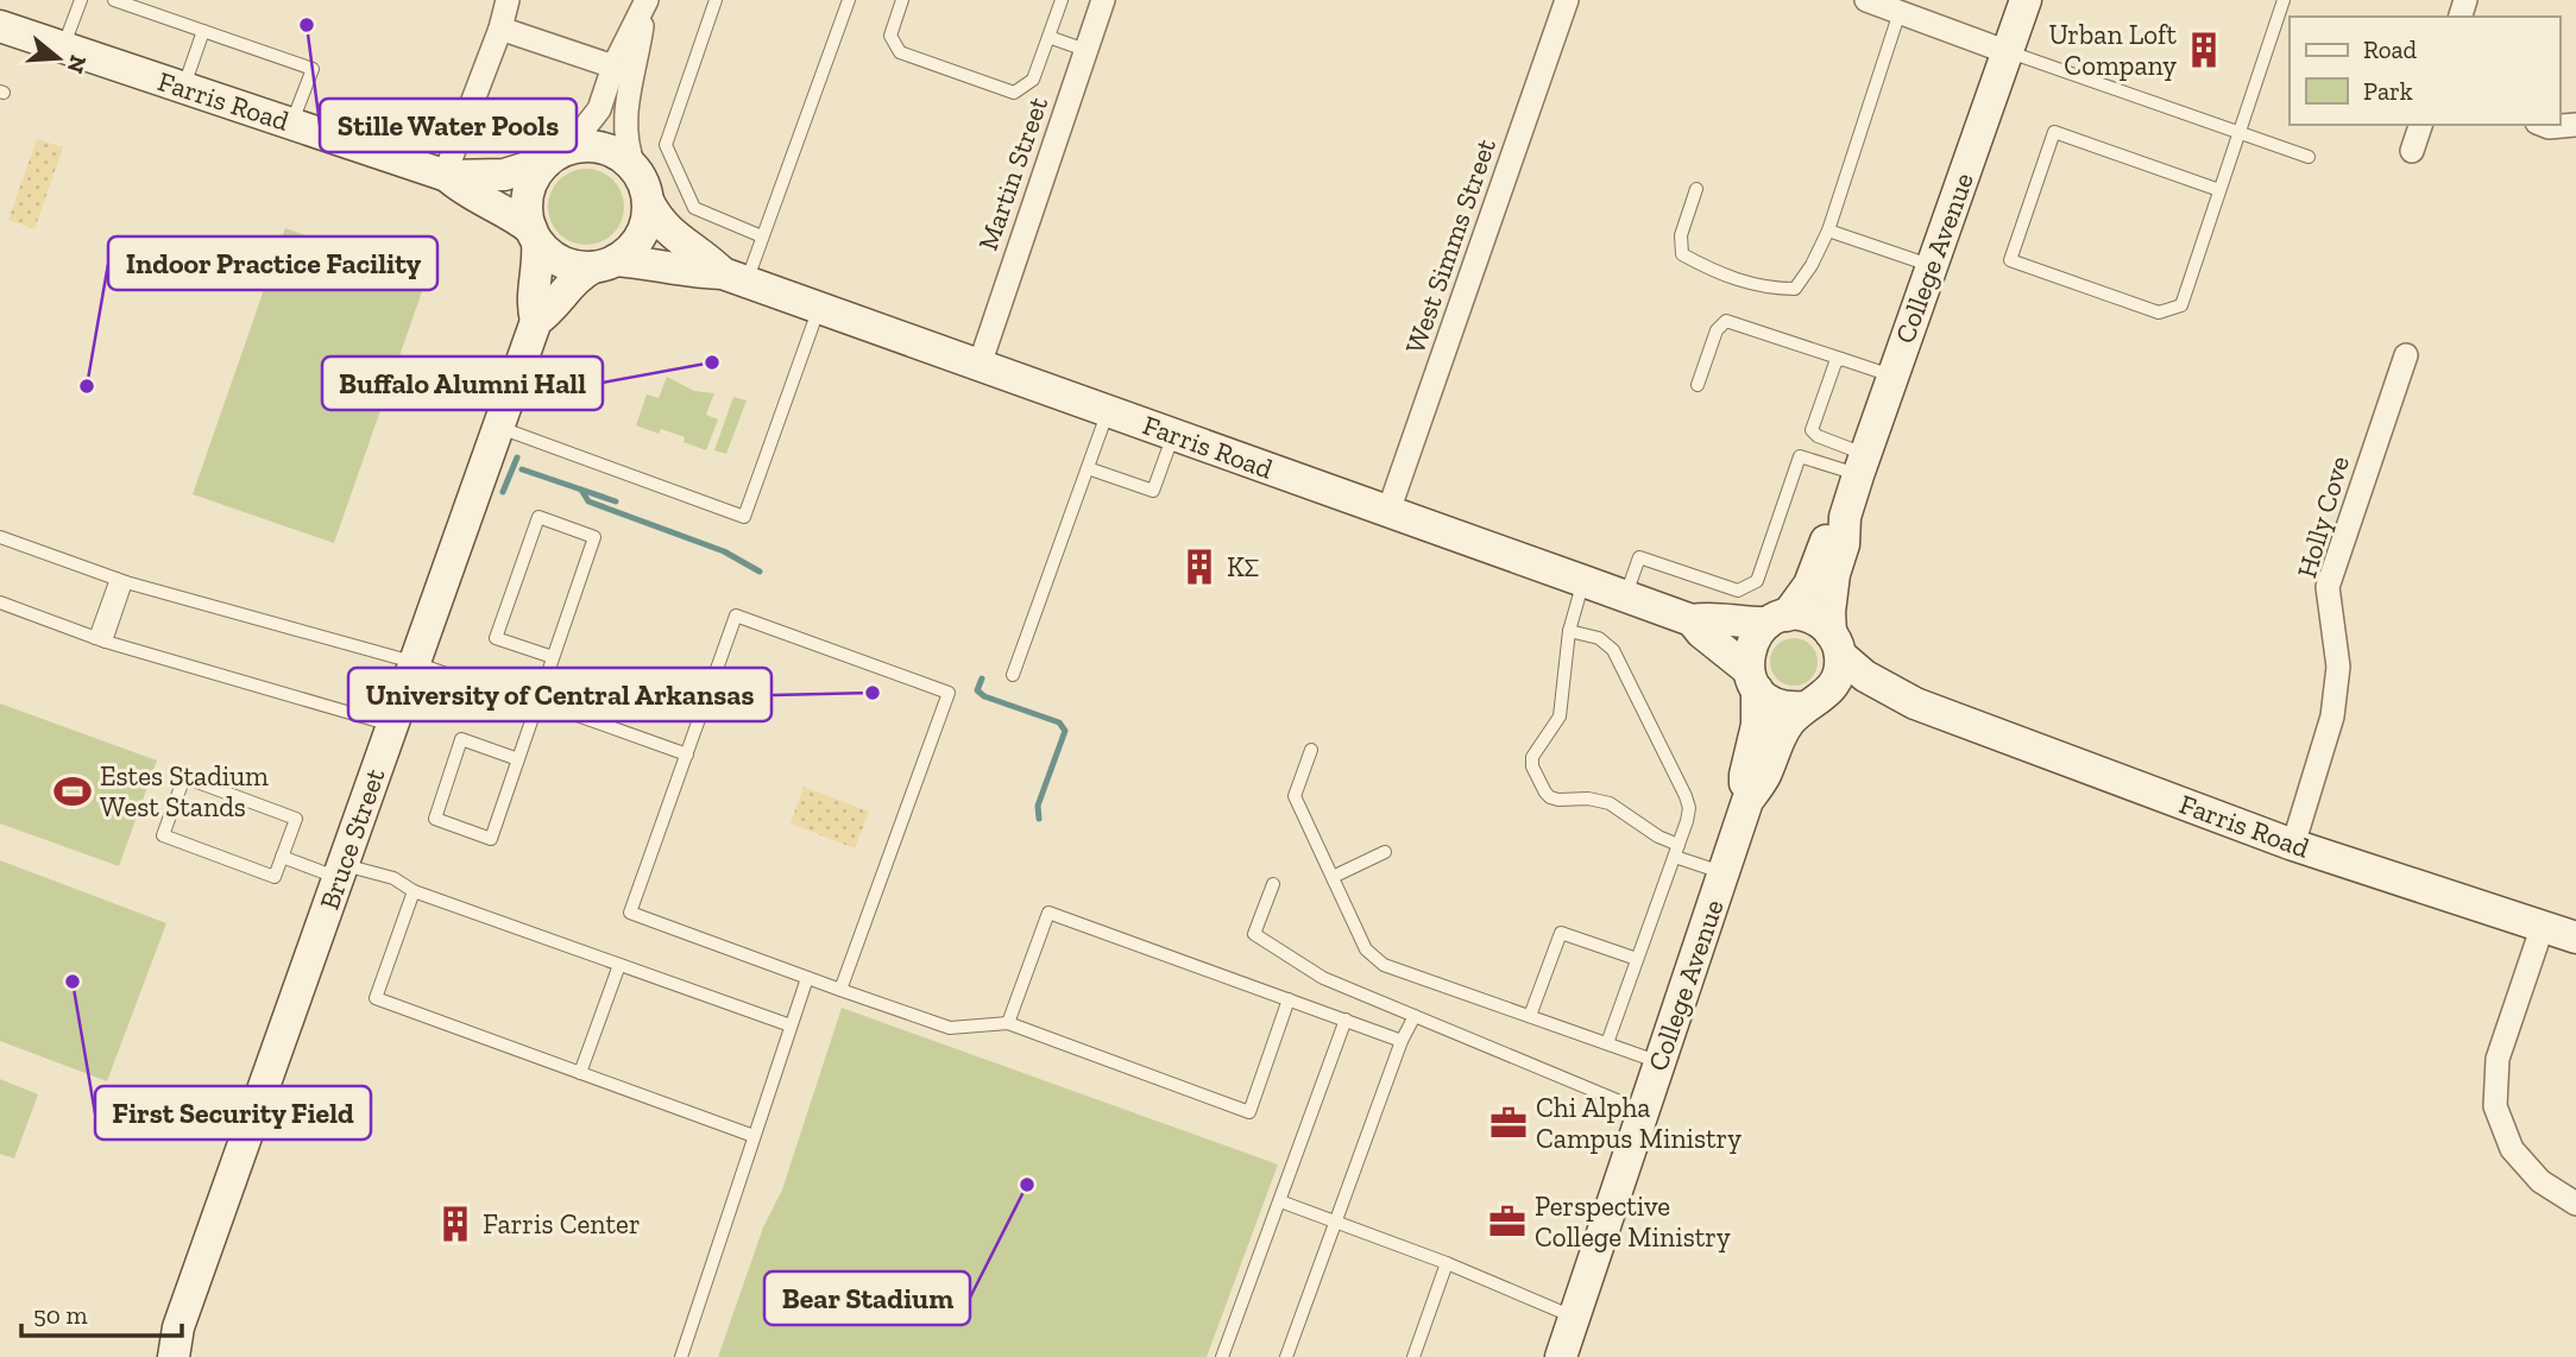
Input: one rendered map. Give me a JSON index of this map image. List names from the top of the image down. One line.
{"streets":{"street":["Farris Road","Martin Street","West Simms Street","College Avenue","Holly Cove","Bruce Street"]},"crossings":[["Farris Road","Martin Street"],["Farris Road","West Simms Street"],["Farris Road","College Avenue"],["Farris Road","Holly Cove"],["Farris Road","Bruce Street"]],"places":{"other":["Stille Water Pools","Buffalo Alumni Hall","Indoor Practice Facility","University of Central Arkansas","First Security Field","Bear Stadium"],"building":["Urban Loft Company","KΣ","Farris Center"],"sports":["Estes Stadium West Stands"],"office":["Chi Alpha Campus Ministry","Perspective College Ministry"]},"legend":["Road","Park"],"scale_bar":"50 m","north":"right"}
